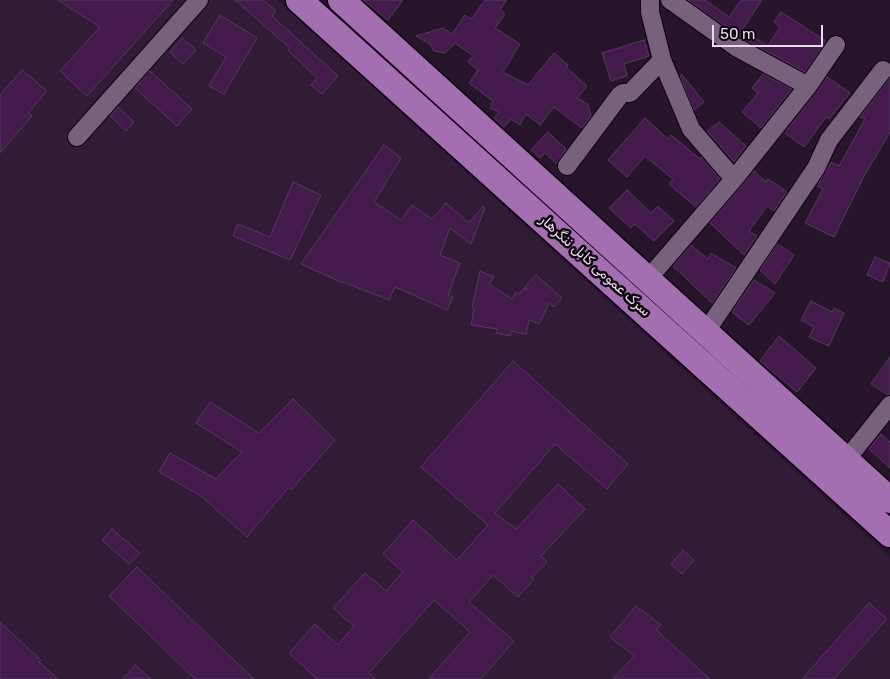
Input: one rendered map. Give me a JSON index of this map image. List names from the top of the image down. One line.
{"streets":{"highway":["سرک عمومی کابل ننگرهار"]},"scale_bar":"50 m"}
